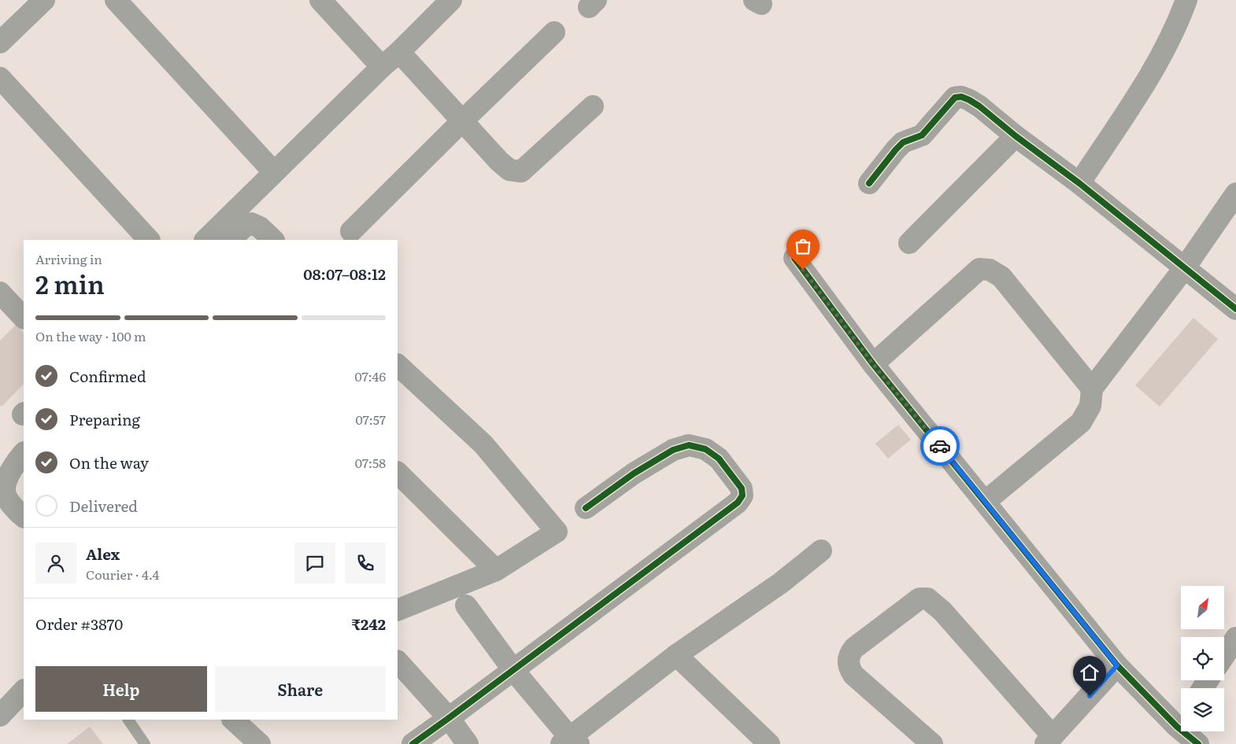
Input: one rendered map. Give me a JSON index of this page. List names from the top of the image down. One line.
{"north":"top right","page":{"heading":["2 min","Arriving in","08:07–08:12"],"panel":["Alex","Courier · 4.4","Order #3870","₹242"],"bar":"On the way · 100 m","list":[["Confirmed","07:46"],["Preparing","07:57"],["On the way","07:58"],"Delivered"],"buttons":["Help","Share"]}}
